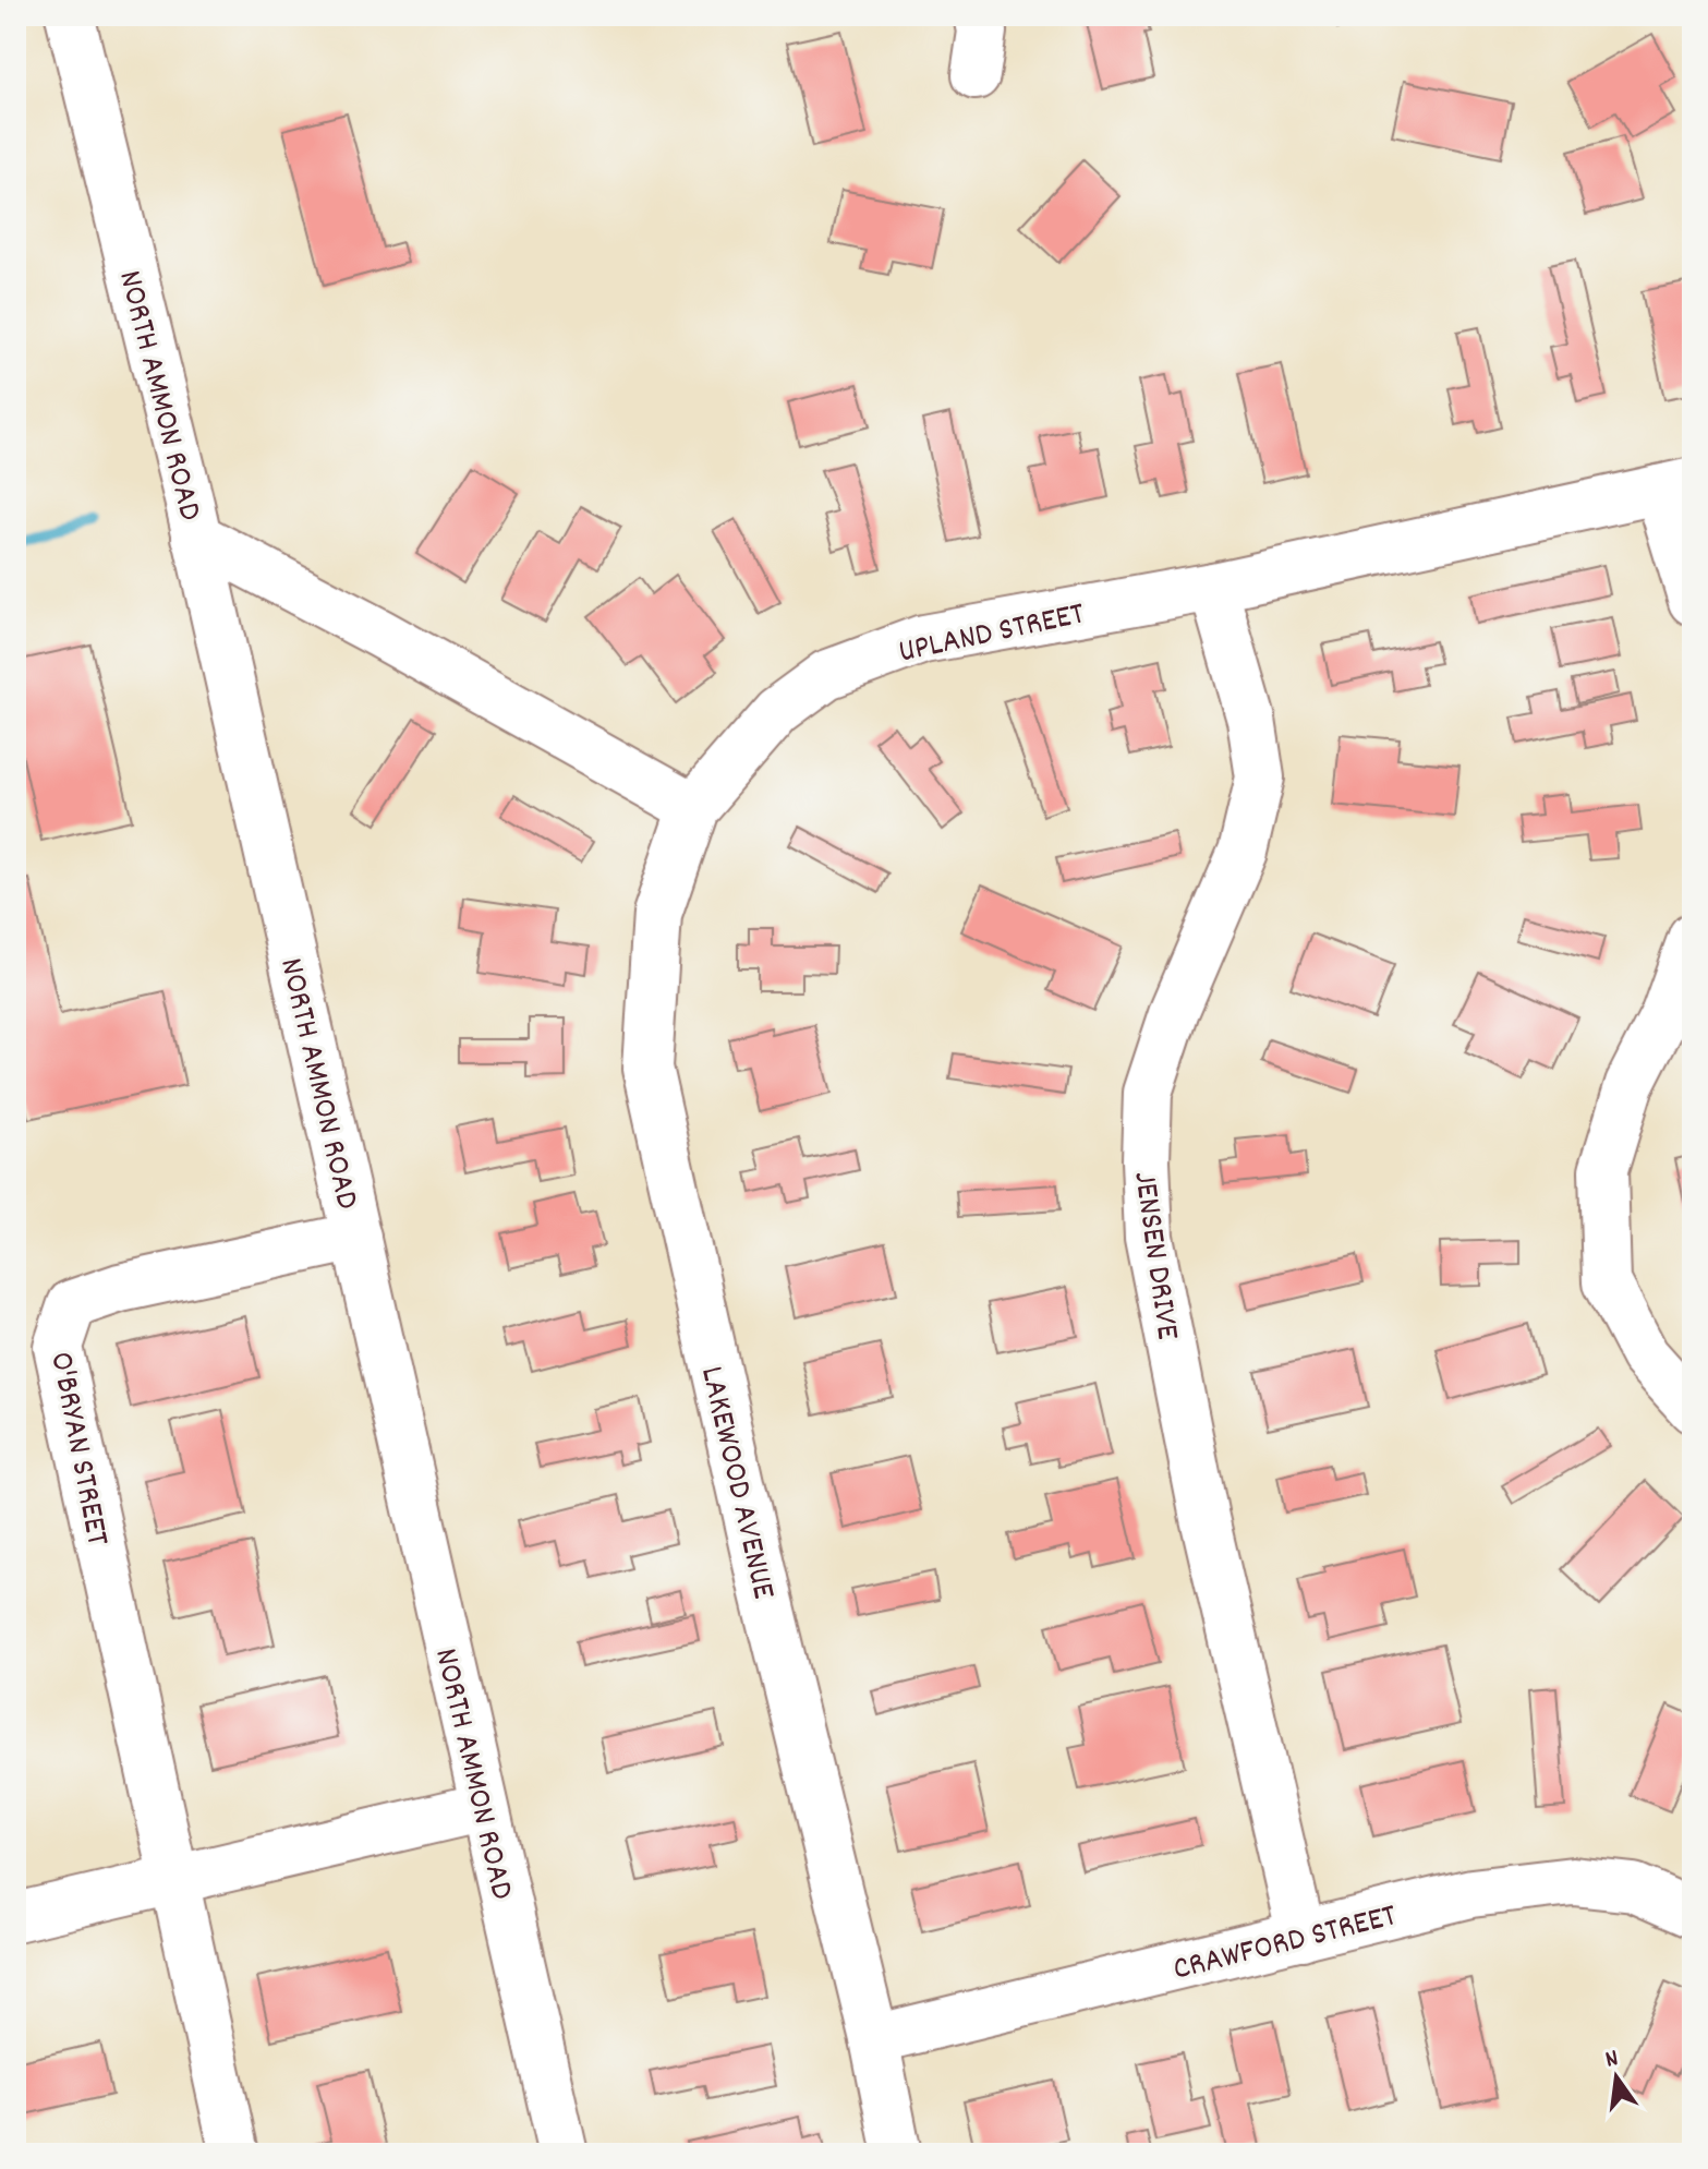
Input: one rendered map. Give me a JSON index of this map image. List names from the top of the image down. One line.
{"streets":{"street":["NORTH AMMON ROAD","UPLAND STREET","JENSEN DRIVE","O'BRYAN STREET","LAKEWOOD AVENUE","CRAWFORD STREET"]},"crossings":[["NORTH AMMON ROAD","O'BRYAN STREET"],["UPLAND STREET","JENSEN DRIVE"],["UPLAND STREET","LAKEWOOD AVENUE"],["JENSEN DRIVE","CRAWFORD STREET"],["LAKEWOOD AVENUE","CRAWFORD STREET"]],"north":"top"}
